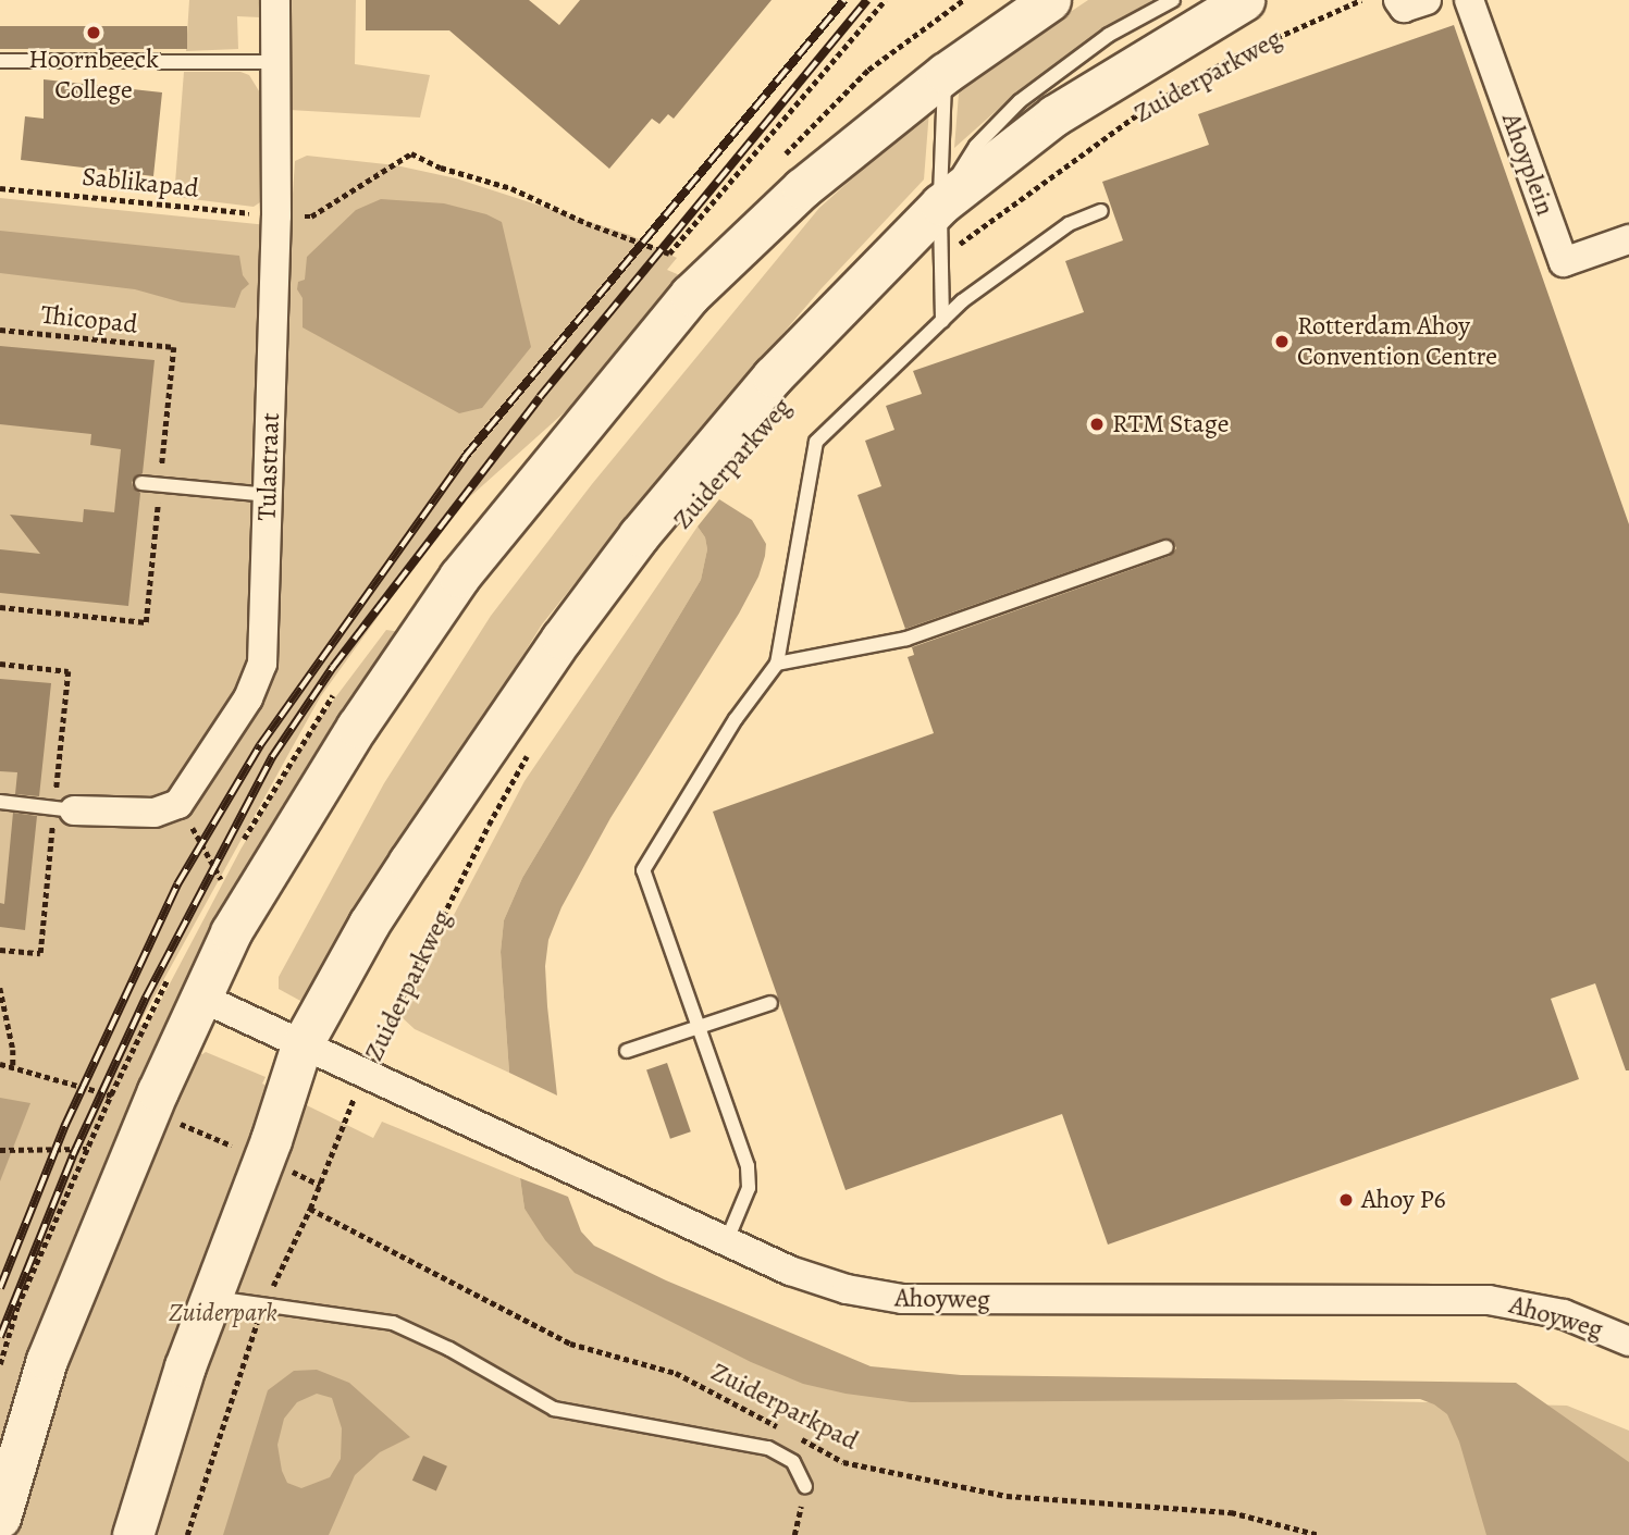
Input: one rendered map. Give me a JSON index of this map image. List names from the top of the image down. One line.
{"streets":{"main road":["Zuiderparkweg"],"street":["Ahoyplein","Tulastraat","Ahoyweg"],"path":["Sablikapad","Thicopad","Zuiderparkpad"]},"crossings":[["Zuiderparkweg","Ahoyweg"],["Zuiderparkweg","Zuiderparkpad"],["Sablikapad","Tulastraat"]],"parks":["Zuiderpark"],"places":["Hoornbeeck College","Rotterdam Ahoy Convention Centre","RTM Stage","Ahoy P6"]}
